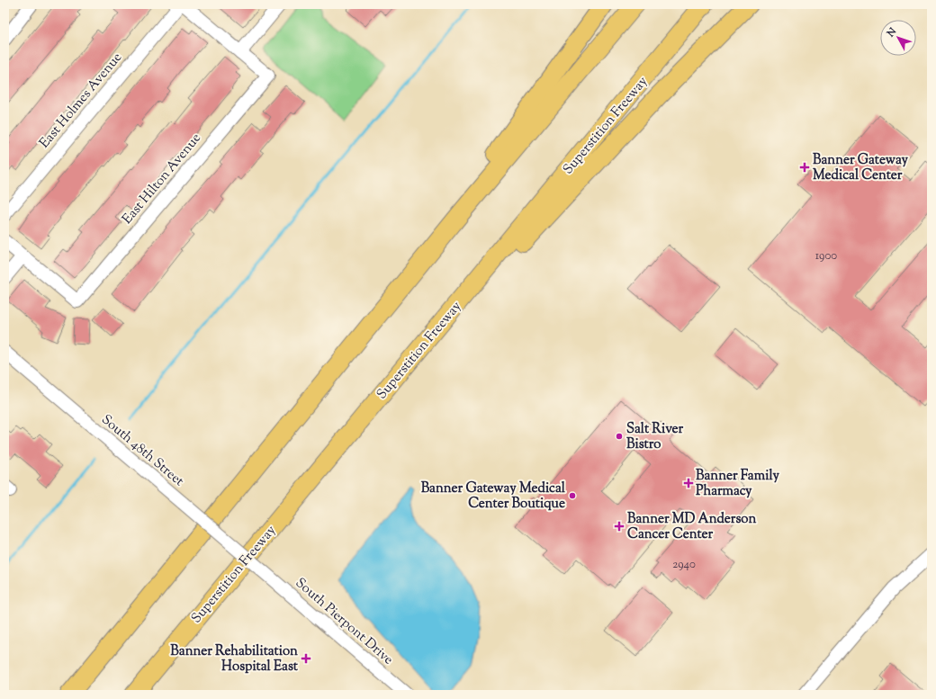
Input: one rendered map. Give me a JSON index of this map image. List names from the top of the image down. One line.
{"streets":{"highway":["Superstition Freeway"],"street":["East Holmes Avenue","East Hilton Avenue","South 48th Street","South Pierpont Drive"]},"crossings":[["South 48th Street","South Pierpont Drive"]],"places":{"health":["Banner Gateway Medical Center","Banner Family Pharmacy","Banner MD Anderson Cancer Center","Banner Rehabilitation Hospital East"],"other":["Salt River Bistro","Banner Gateway Medical Center Boutique"]},"house_numbers":["1900","2940"],"north":"top left"}
